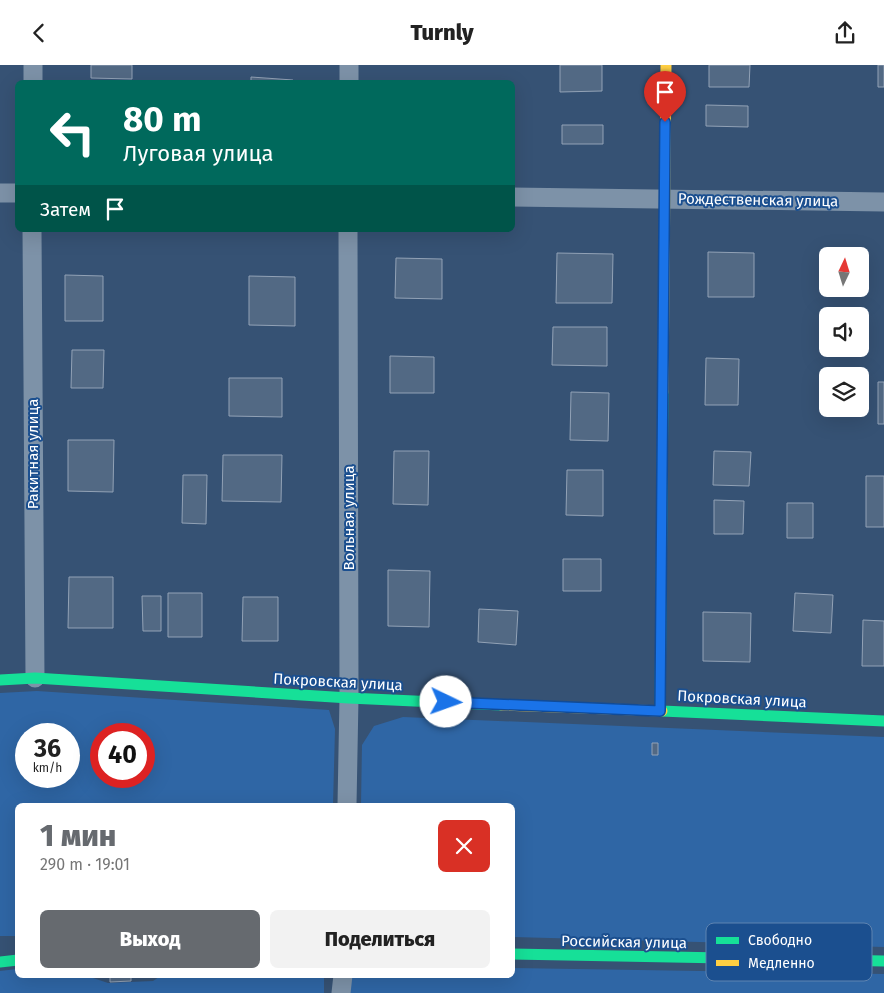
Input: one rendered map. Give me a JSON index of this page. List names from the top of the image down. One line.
{"streets":{"street":["Рождественская улица","Ракитная улица","Вольная улица","Покровская улица","Российская улица"]},"crossings":[["Ракитная улица","Покровская улица"],["Вольная улица","Покровская улица"]],"legend":["Свободно","Медленно"],"north":"top","page":{"header":"Turnly","turn":["80 m","Луговая улица"],"then":"Затем","speed":"36 km/h","limit":"40","heading":["1 мин","290 m · 19:01"],"buttons":["Выход","Поделиться"]}}
